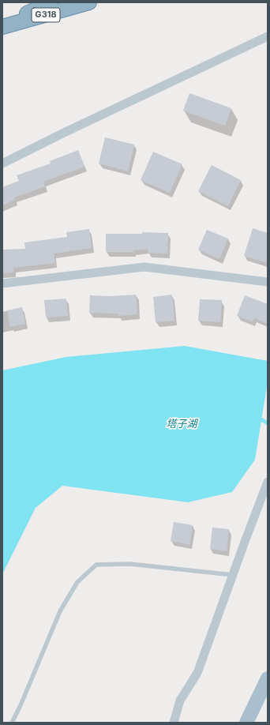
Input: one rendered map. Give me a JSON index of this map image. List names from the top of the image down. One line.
{"streets":{"highway":["G318"]},"water":["塔子湖"]}
